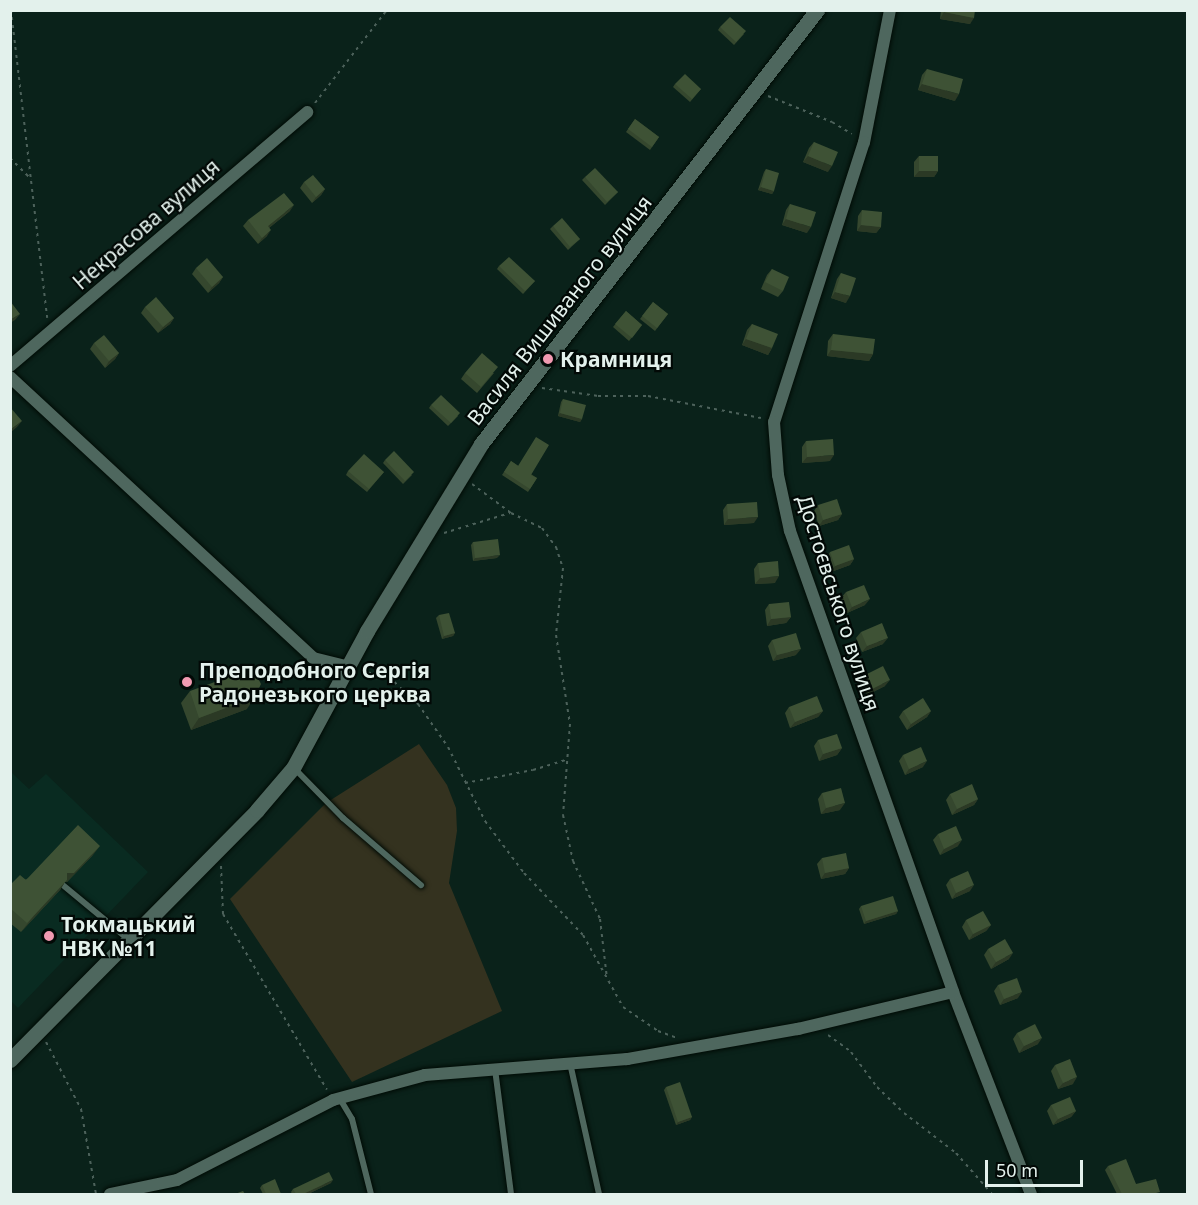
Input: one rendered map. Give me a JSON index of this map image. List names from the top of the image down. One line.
{"streets":{"street":["Некрасова вулиця","Василя Вишиваного вулиця","Достоєвського вулиця"]},"places":["Крамниця","Преподобного Сергія Радонезького церква","Токмацький НВК №11"],"scale_bar":"50 m"}
